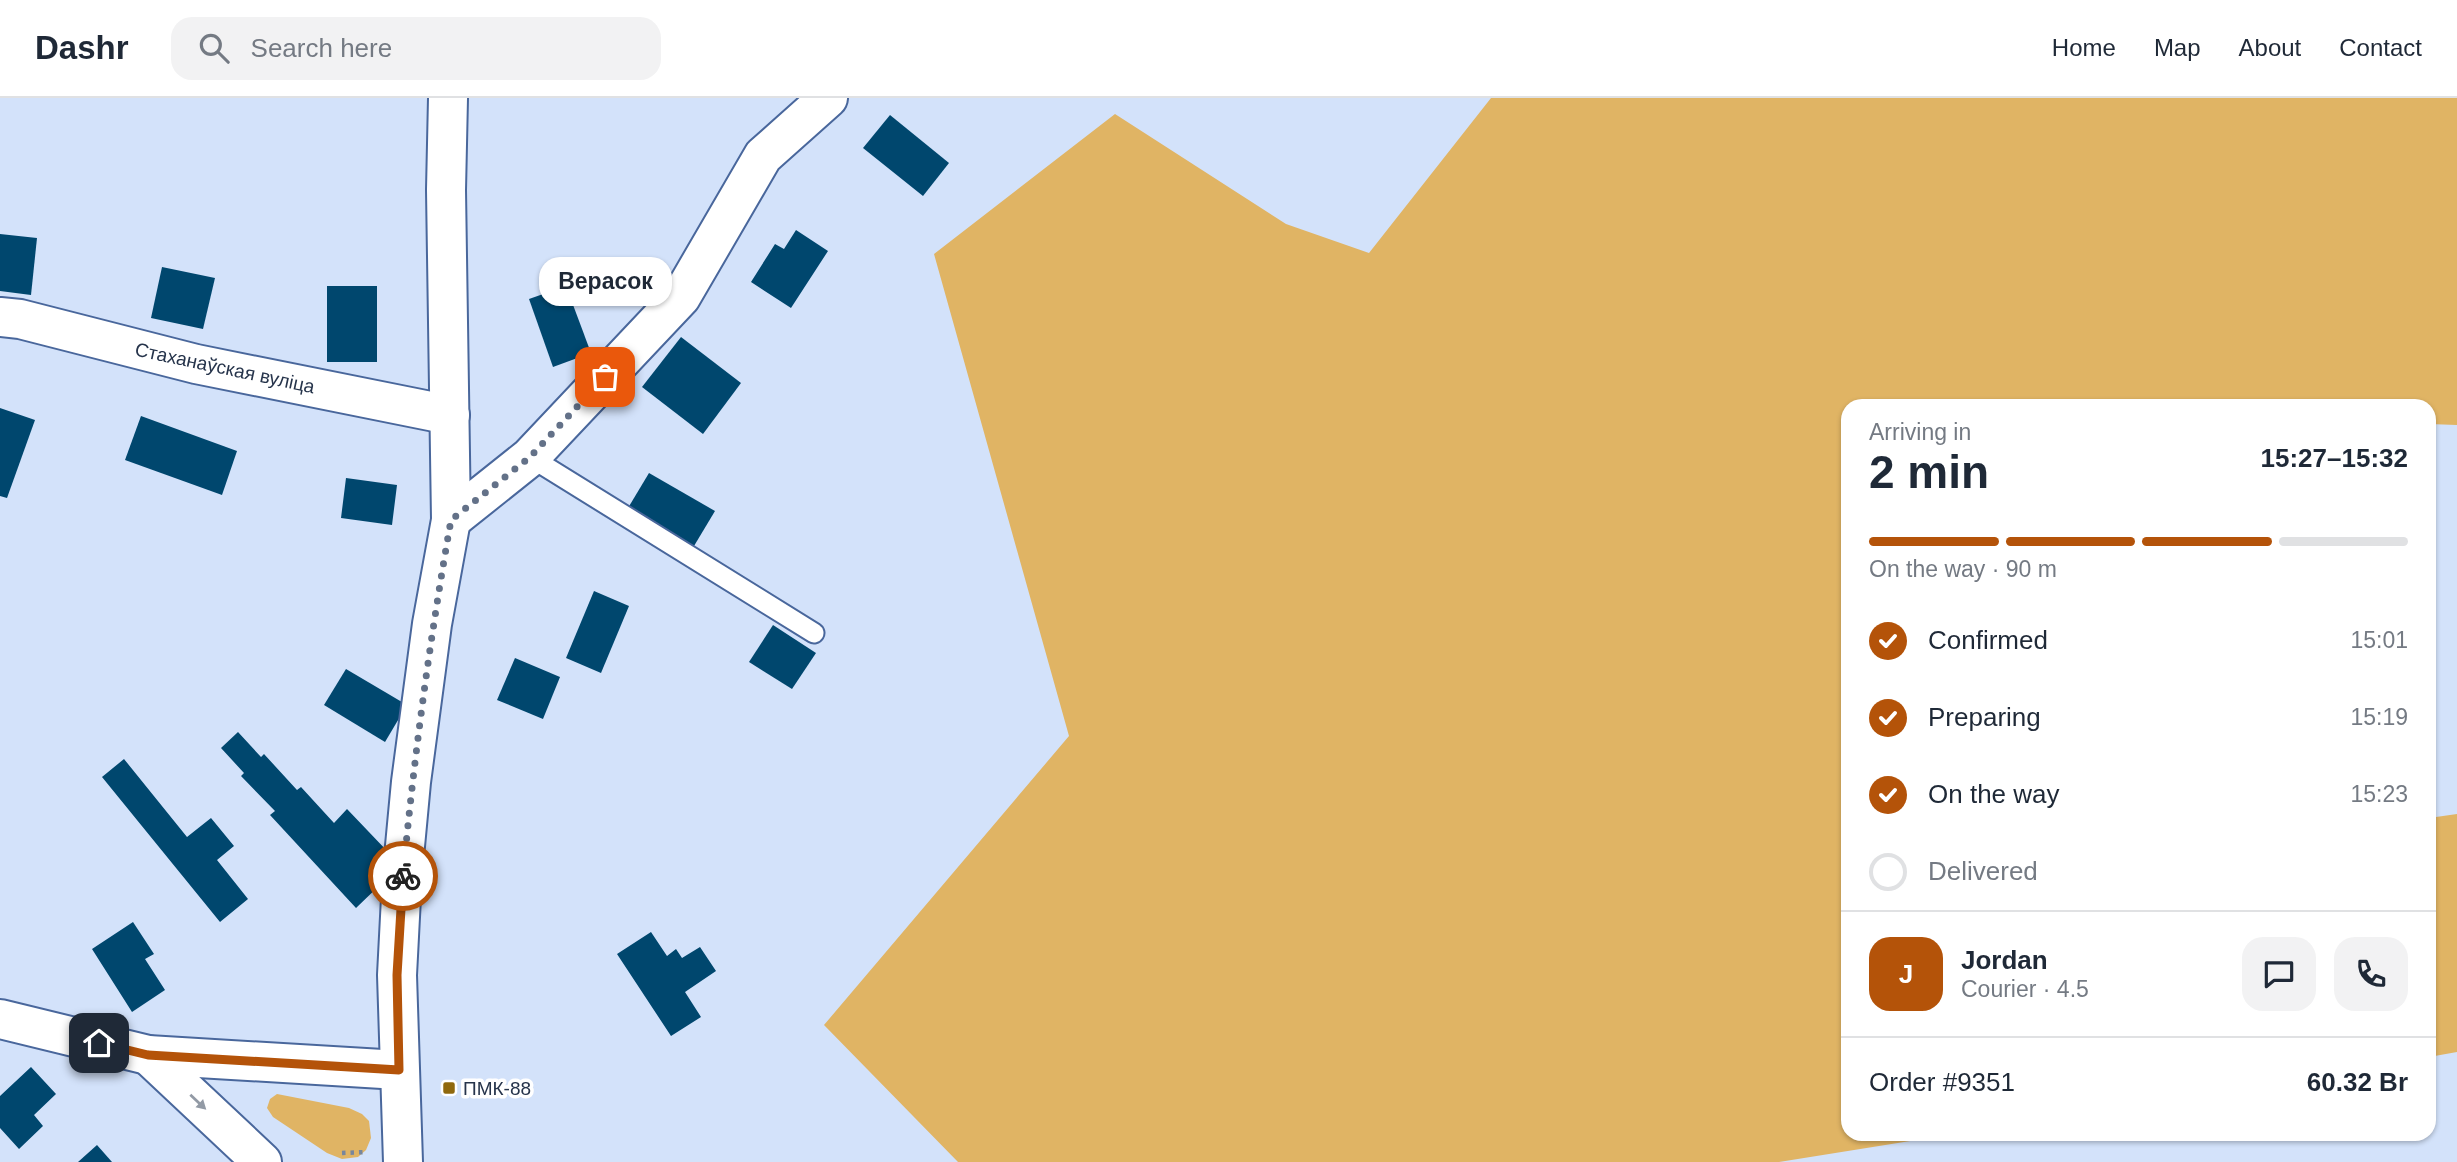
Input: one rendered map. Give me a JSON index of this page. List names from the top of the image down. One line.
{"streets":{"street":["Стаханаўская вуліца"]},"places":{"other":["Верасок"],"transit":["ПМК-88"]},"page":{"header":"Dashr","search":"Search here","nav":["Home","Map","About","Contact"],"bubble":"Верасок","heading":["2 min","Arriving in","15:27–15:32"],"panel":["Jordan","Courier · 4.5","Order #9351","60.32 Br"],"bar":"On the way · 90 m","list":[["Confirmed","15:01"],["Preparing","15:19"],["On the way","15:23"],"Delivered"],"round":"J"}}
